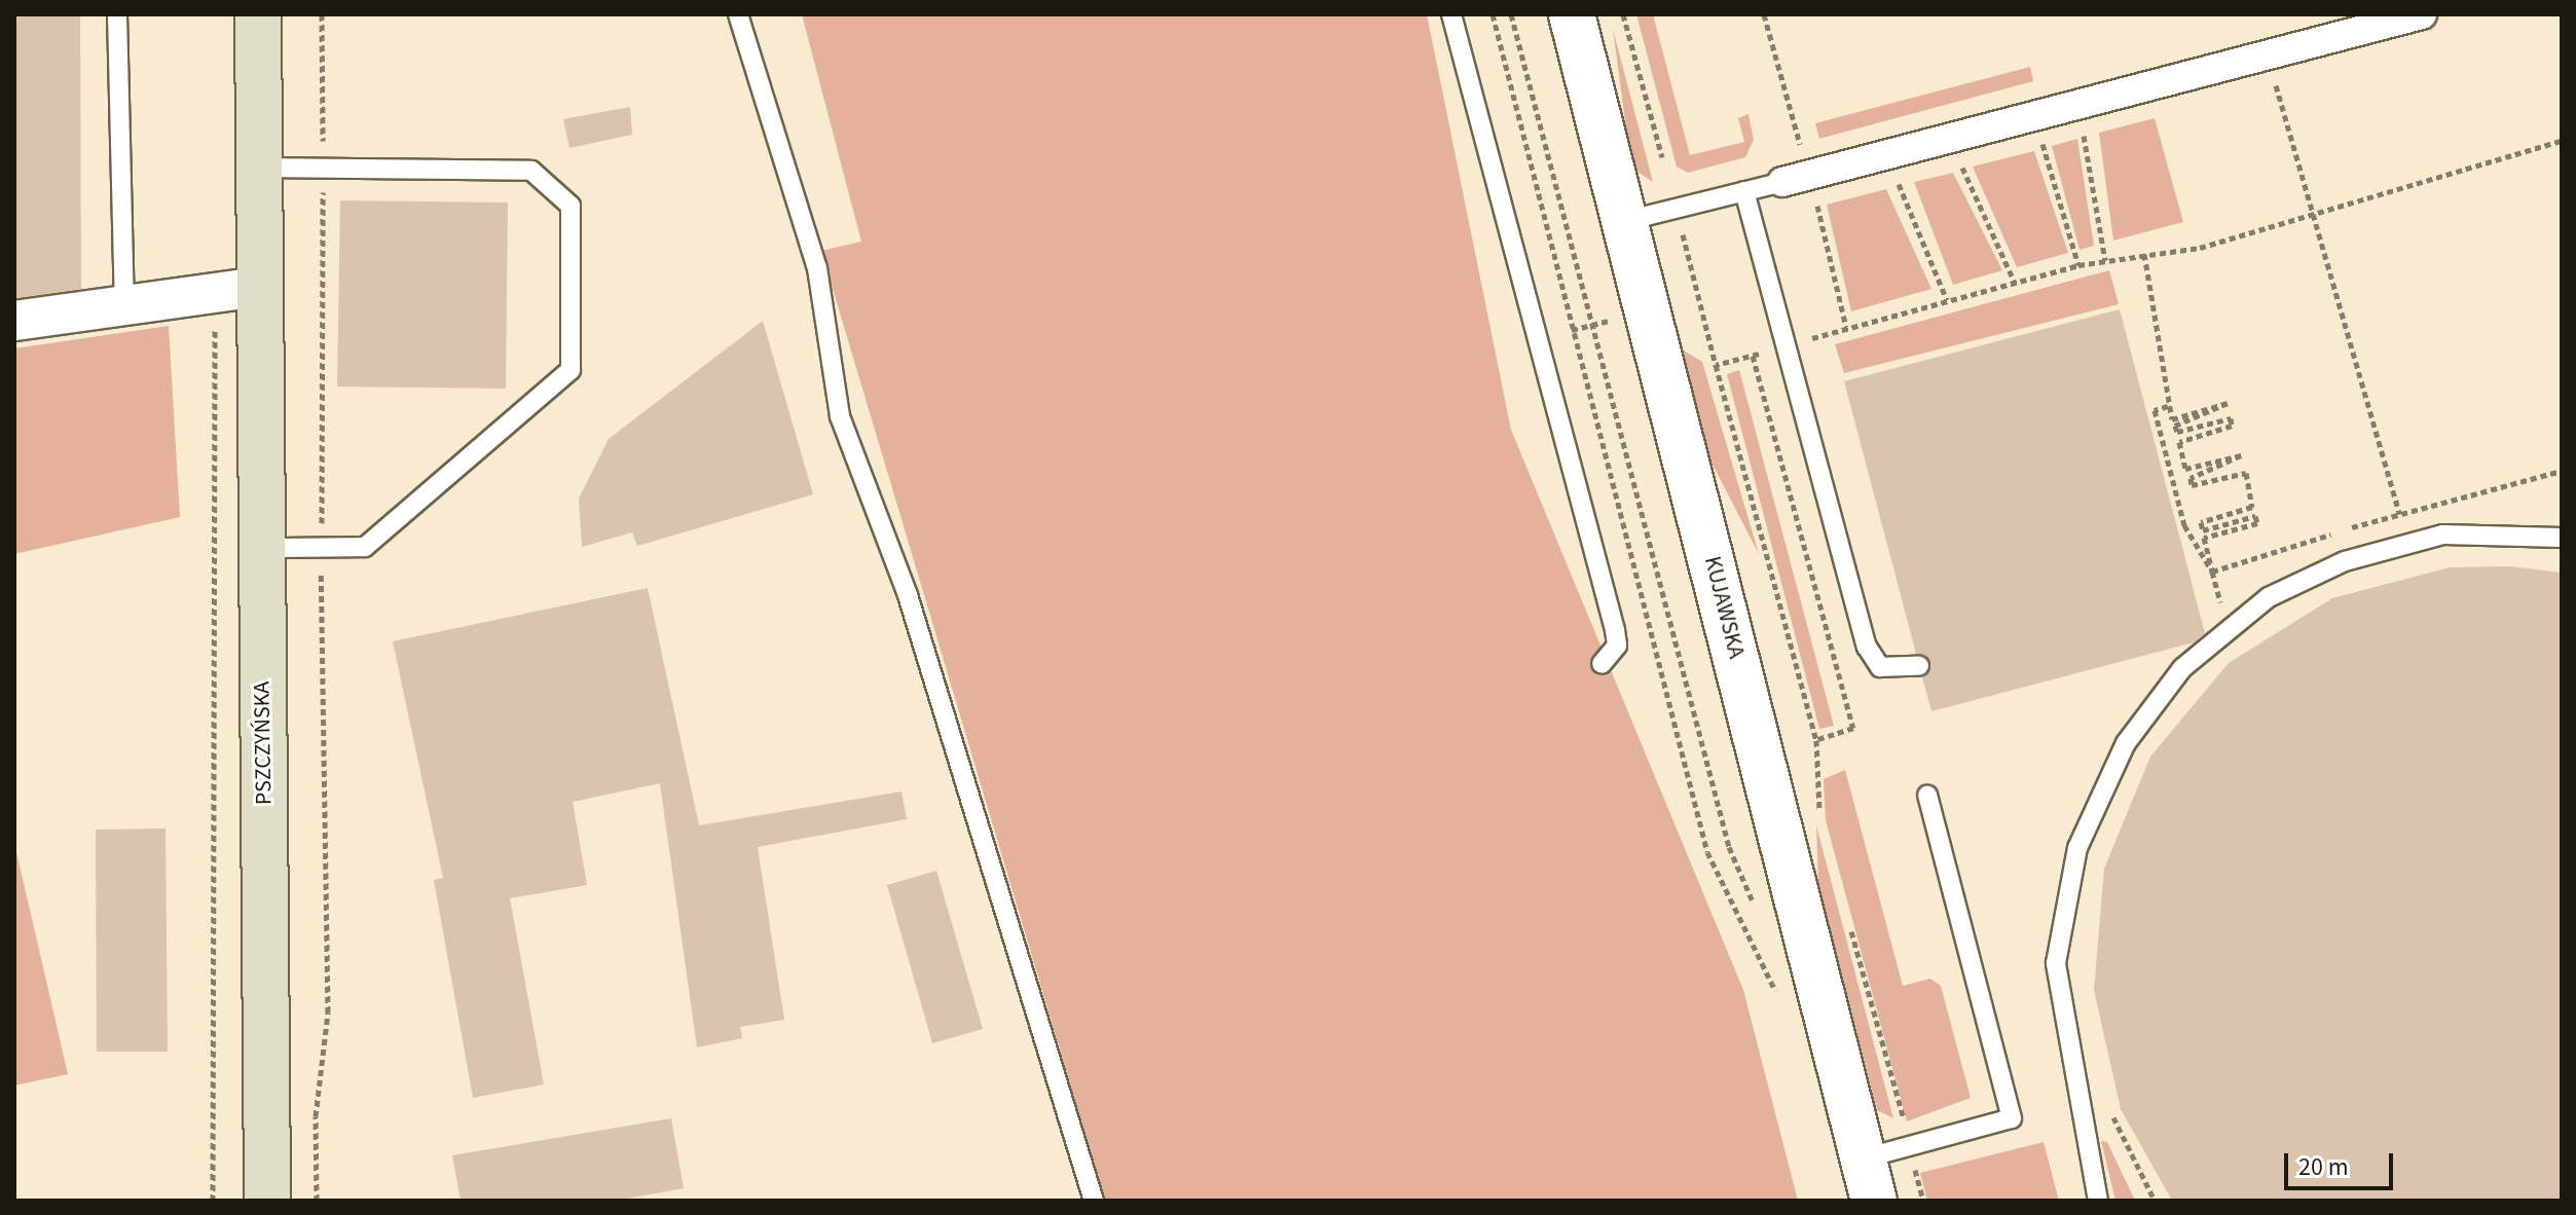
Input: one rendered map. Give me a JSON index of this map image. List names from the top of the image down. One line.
{"streets":{"main road":["PSZCZYŃSKA"],"street":["KUJAWSKA"]},"scale_bar":"20 m"}
